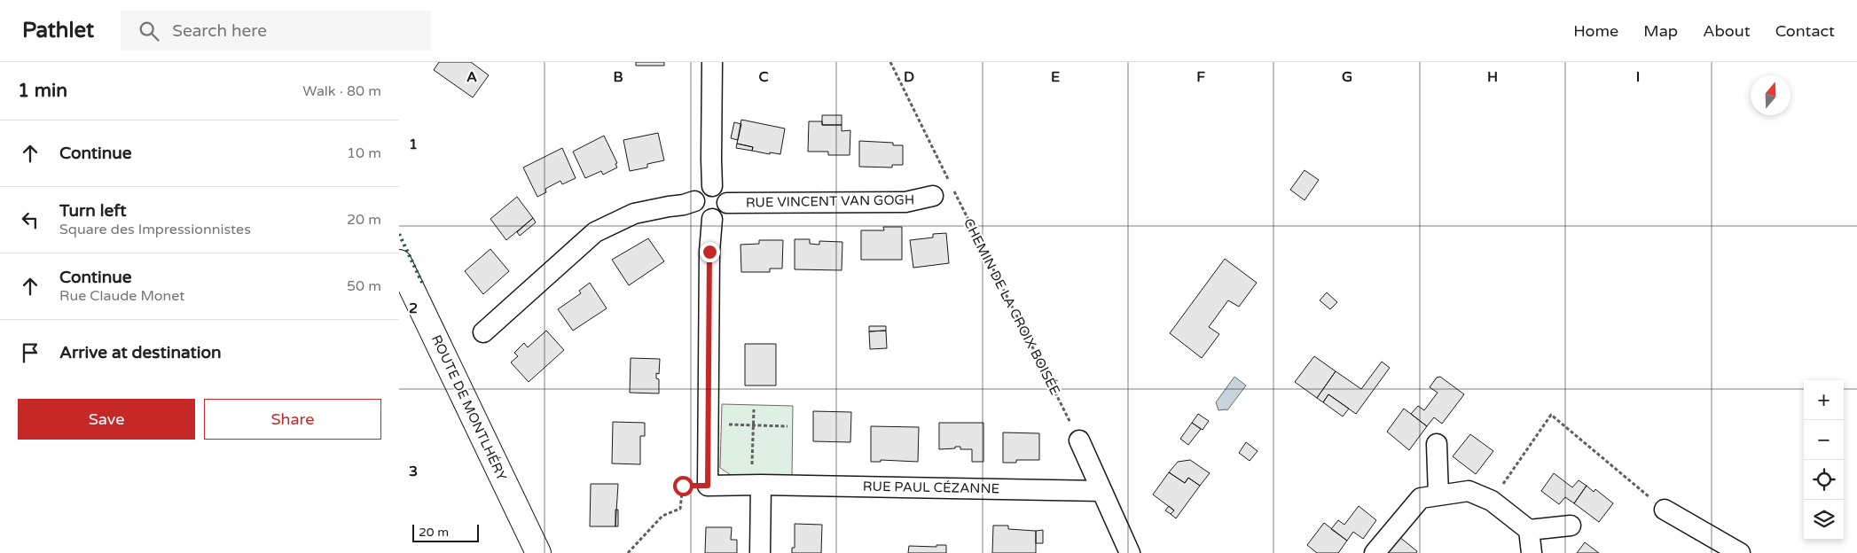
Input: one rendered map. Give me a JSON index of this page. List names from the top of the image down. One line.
{"streets":{"main road":["ROUTE DE MONTLHÉRY"],"street":["RUE VINCENT VAN GOGH","RUE PAUL CÉZANNE"],"path":["CHEMIN DE LA CROIX BOISÉE"]},"scale_bar":"20 m","north":"top","page":{"header":"Pathlet","search":"Search here","nav":["Home","Map","About","Contact"],"heading":["1 min","Walk · 80 m"],"list":[["Continue","10 m"],["Turn left","Square des Impressionnistes","20 m"],["Continue","Rue Claude Monet","50 m"],"Arrive at destination"],"map_buttons":["+","−"],"buttons":["Save","Share"],"scale":"20 m"},"grid":{"columns":["A","B","C","D","E","F","G","H","I"],"rows":["1","2","3"]}}
